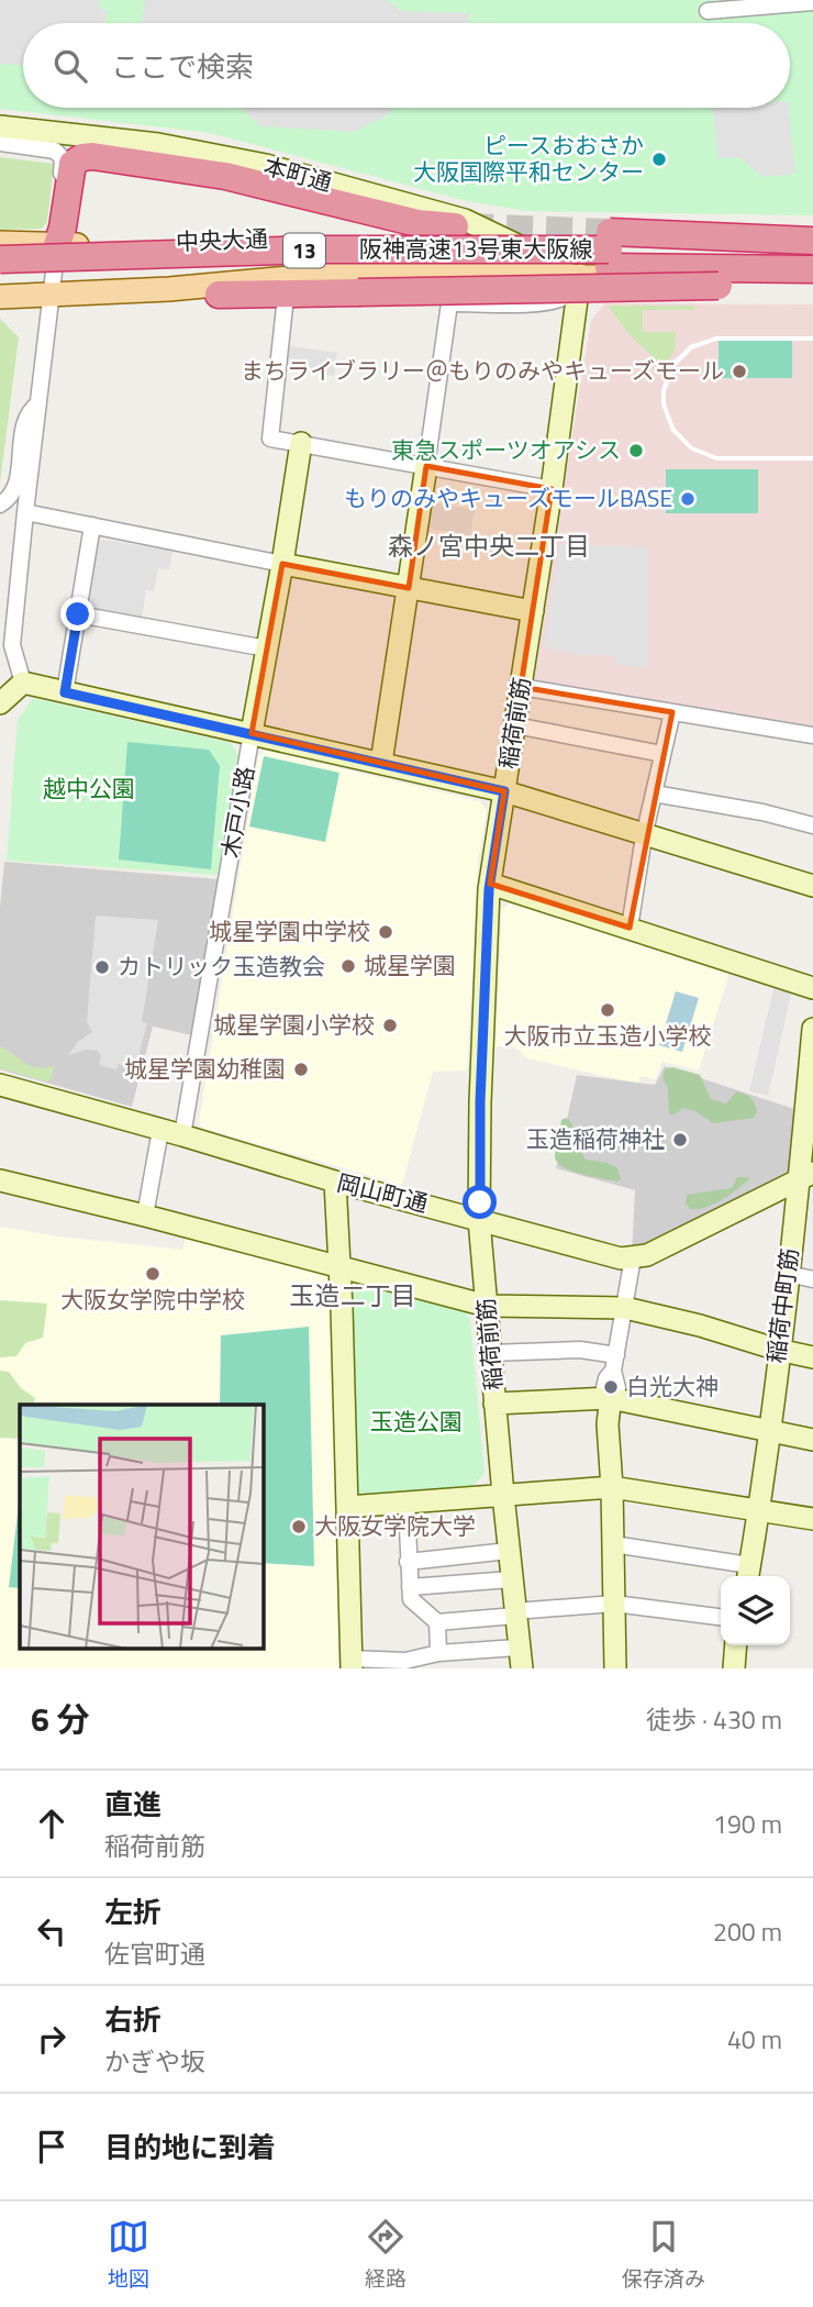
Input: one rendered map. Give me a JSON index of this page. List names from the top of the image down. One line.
{"streets":{"highway":["阪神高速13号東大阪線","13"],"main road":["中央大通"],"street":["本町通","稲荷前筋","木戸小路","岡山町通","稲荷中町筋"]},"crossings":[["本町通","中央大通"],["本町通","稲荷前筋"],["中央大通","稲荷前筋"],["稲荷前筋","岡山町通"],["木戸小路","岡山町通"],["岡山町通","稲荷中町筋"]],"districts":["森ノ宮中央二丁目","玉造二丁目"],"parks":["越中公園","玉造公園"],"places":["ピースおおさか 大阪国際平和センター","まちライブラリー＠もりのみやキューズモール","東急スポーツオアシス","もりのみやキューズモールBASE","城星学園中学校","城星学園","カトリック玉造教会","大阪市立玉造小学校","城星学園小学校","城星学園幼稚園","玉造稲荷神社","大阪女学院中学校","白光大神","大阪女学院大学"],"page":{"search":"ここで検索","heading":["6 分","徒歩 · 430 m"],"list":[["直進","稲荷前筋","190 m"],["左折","佐官町通","200 m"],["右折","かぎや坂","40 m"],"目的地に到着"],"nav":["地図","経路","保存済み"]}}
